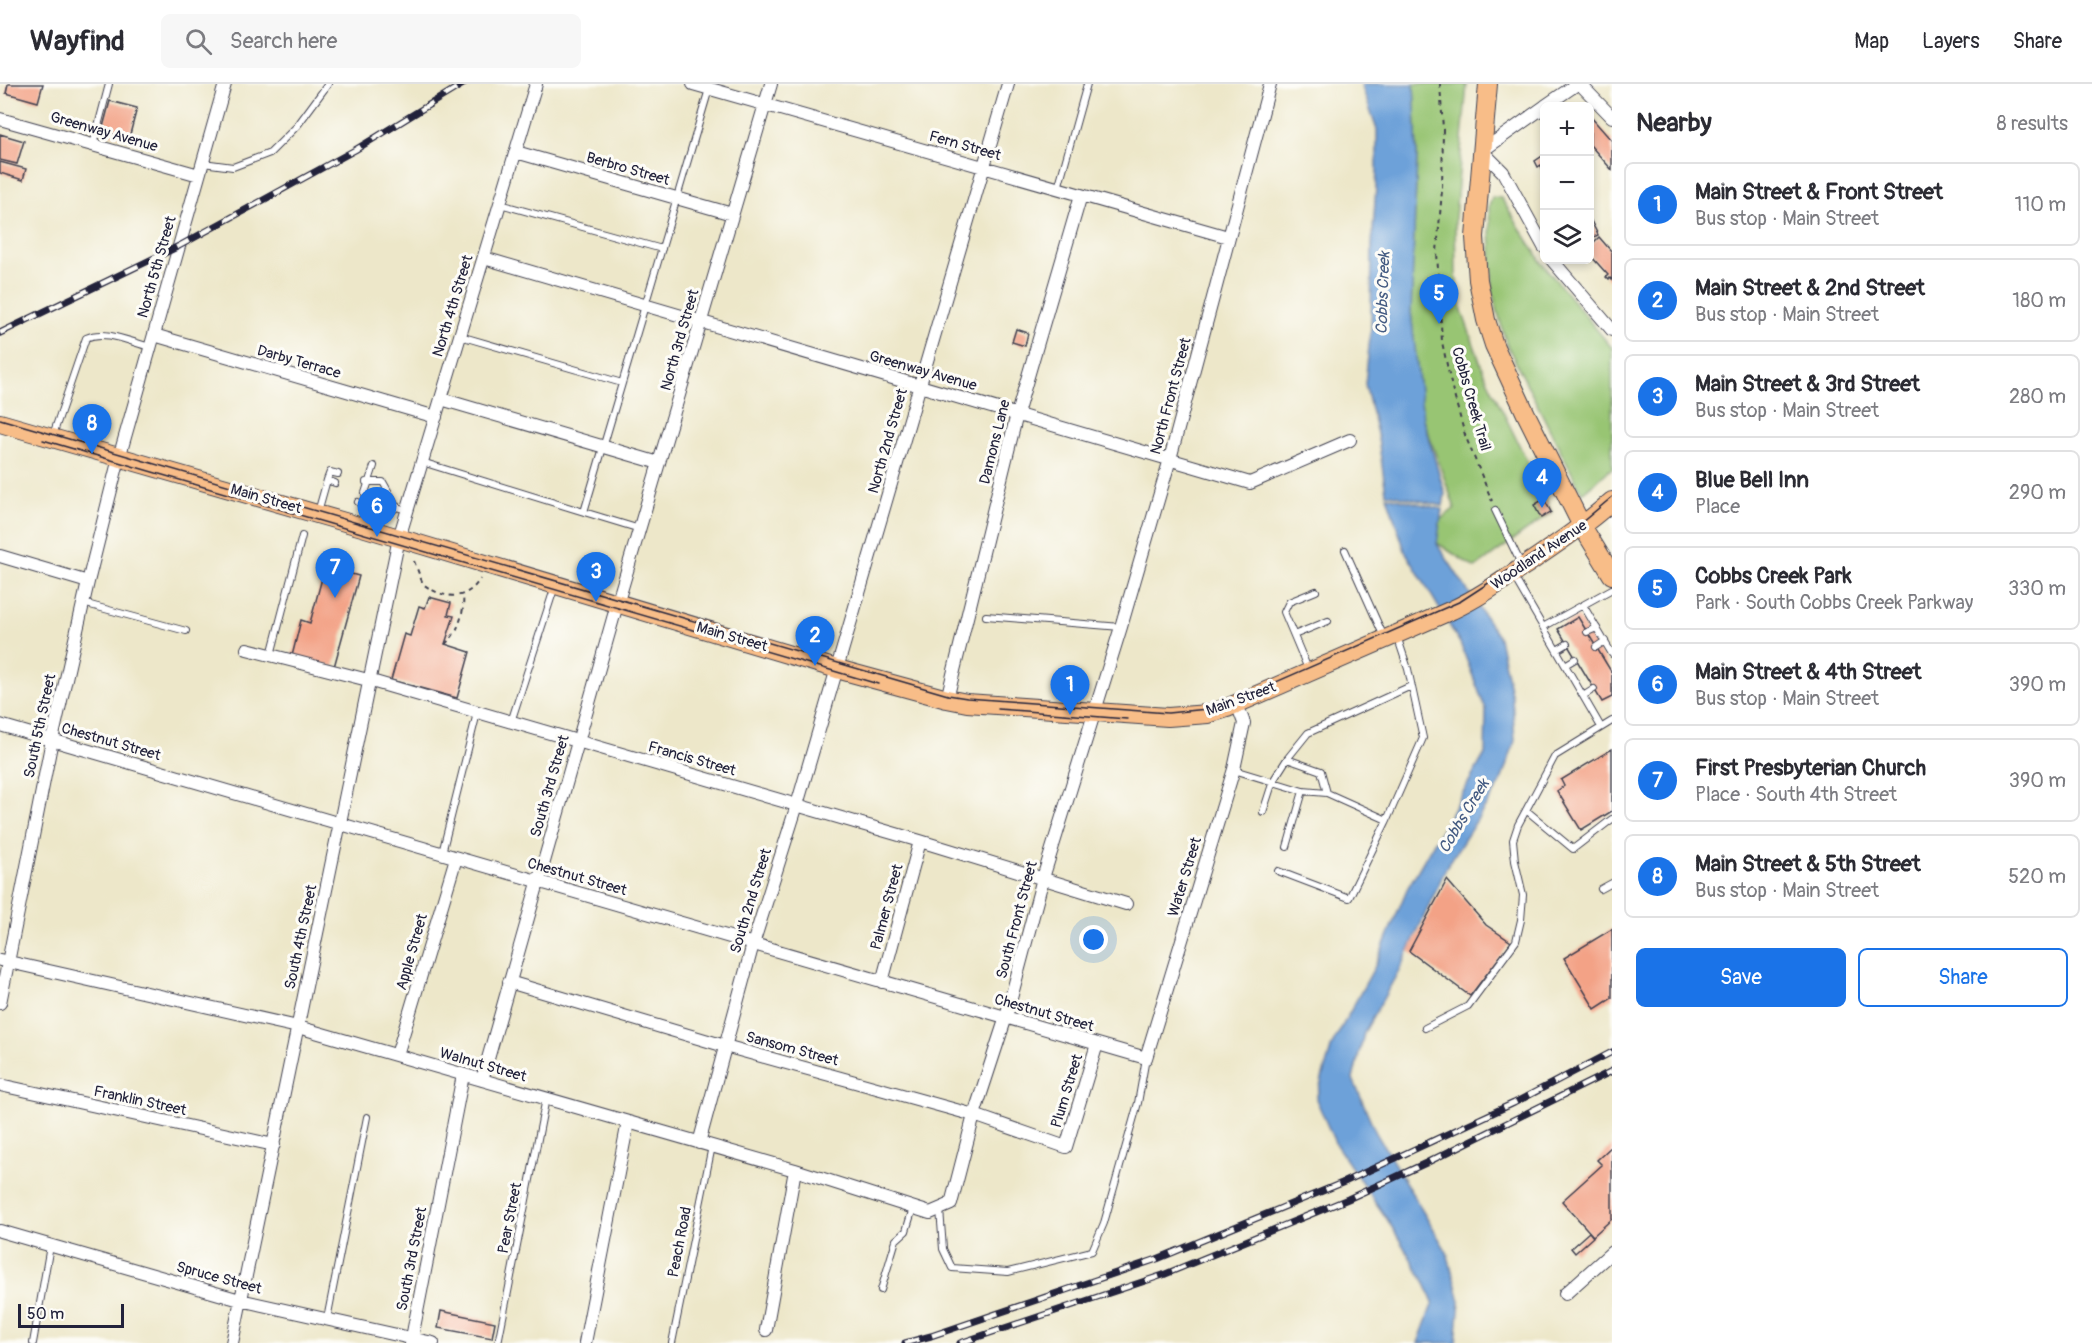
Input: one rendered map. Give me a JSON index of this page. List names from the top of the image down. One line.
{"streets":{"main road":["Main Street","Woodland Avenue"],"street":["Greenway Avenue","Fern Street","Berbro Street","North 5th Street","North 4th Street","North 3rd Street","Darby Terrace","North Front Street","North 2nd Street","Damons Lane","South 5th Street","Chestnut Street","Francis Street","South 3rd Street","Water Street","South 2nd Street","Palmer Street","South Front Street","South 4th Street","Apple Street","Sansom Street","Walnut Street","Plum Street","Franklin Street","Spruce Street"],"lane":["Pear Street","Peach Road"],"path":["Cobbs Creek Trail"]},"crossings":[["Greenway Avenue","North 5th Street"],["Greenway Avenue","North 4th Street"],["Greenway Avenue","North 3rd Street"],["Greenway Avenue","North Front Street"],["Greenway Avenue","North 2nd Street"],["Greenway Avenue","Damons Lane"],["Fern Street","North 3rd Street"],["Fern Street","North Front Street"],["Fern Street","North 2nd Street"],["Fern Street","Damons Lane"],["Berbro Street","North 4th Street"],["Berbro Street","North 3rd Street"],["North 5th Street","Darby Terrace"],["North 5th Street","Main Street"],["North 5th Street","South 5th Street"],["North 4th Street","Darby Terrace"],["North 4th Street","Main Street"],["North 4th Street","South 4th Street"],["North 3rd Street","Main Street"],["North 3rd Street","South 3rd Street"],["North Front Street","Main Street"],["North Front Street","South Front Street"],["North 2nd Street","Main Street"],["North 2nd Street","South 2nd Street"],["Damons Lane","Main Street"],["Main Street","Woodland Avenue"],["Main Street","South 5th Street"],["Main Street","South 3rd Street"],["Main Street","Water Street"],["Main Street","South 2nd Street"],["Main Street","South Front Street"],["Main Street","South 4th Street"],["South 5th Street","Chestnut Street"],["South 5th Street","Walnut Street"],["Chestnut Street","South 3rd Street"],["Chestnut Street","Water Street"],["Chestnut Street","South 2nd Street"],["Chestnut Street","Palmer Street"],["Chestnut Street","South Front Street"],["Chestnut Street","South 4th Street"],["Chestnut Street","Apple Street"],["Chestnut Street","Plum Street"],["Francis Street","South 3rd Street"],["Francis Street","South 2nd Street"],["Francis Street","Palmer Street"],["Francis Street","South Front Street"],["Francis Street","South 4th Street"],["South 3rd Street","Sansom Street"],["South 3rd Street","Walnut Street"],["South 3rd Street","Spruce Street"],["South 2nd Street","Sansom Street"],["South 2nd Street","Walnut Street"],["South Front Street","Sansom Street"],["South Front Street","Walnut Street"],["South 4th Street","Walnut Street"],["South 4th Street","Franklin Street"],["South 4th Street","Spruce Street"],["Apple Street","Walnut Street"],["Sansom Street","Plum Street"],["Walnut Street","Pear Street"],["Walnut Street","Peach Road"]],"water":["Cobbs Creek"],"scale_bar":"50 m","page":{"header":"Wayfind","search":"Search here","nav":["Map","Layers","Share"],"heading":["Nearby","8 results"],"map_buttons":["+","−"],"list":[{"mark":"1","name":"Main Street & Front Street","note":"Bus stop · Main Street","value":"110 m"},{"mark":"2","name":"Main Street & 2nd Street","note":"Bus stop · Main Street","value":"180 m"},{"mark":"3","name":"Main Street & 3rd Street","note":"Bus stop · Main Street","value":"280 m"},{"mark":"4","name":"Blue Bell Inn","note":"Place","value":"290 m"},{"mark":"5","name":"Cobbs Creek Park","note":"Park · South Cobbs Creek Parkway","value":"330 m"},{"mark":"6","name":"Main Street & 4th Street","note":"Bus stop · Main Street","value":"390 m"},{"mark":"7","name":"First Presbyterian Church","note":"Place · South 4th Street","value":"390 m"},{"mark":"8","name":"Main Street & 5th Street","note":"Bus stop · Main Street","value":"520 m"}],"pins":["5","8","4","6","7","3","2","1"],"buttons":["Save","Share"],"scale":"50 m"}}
